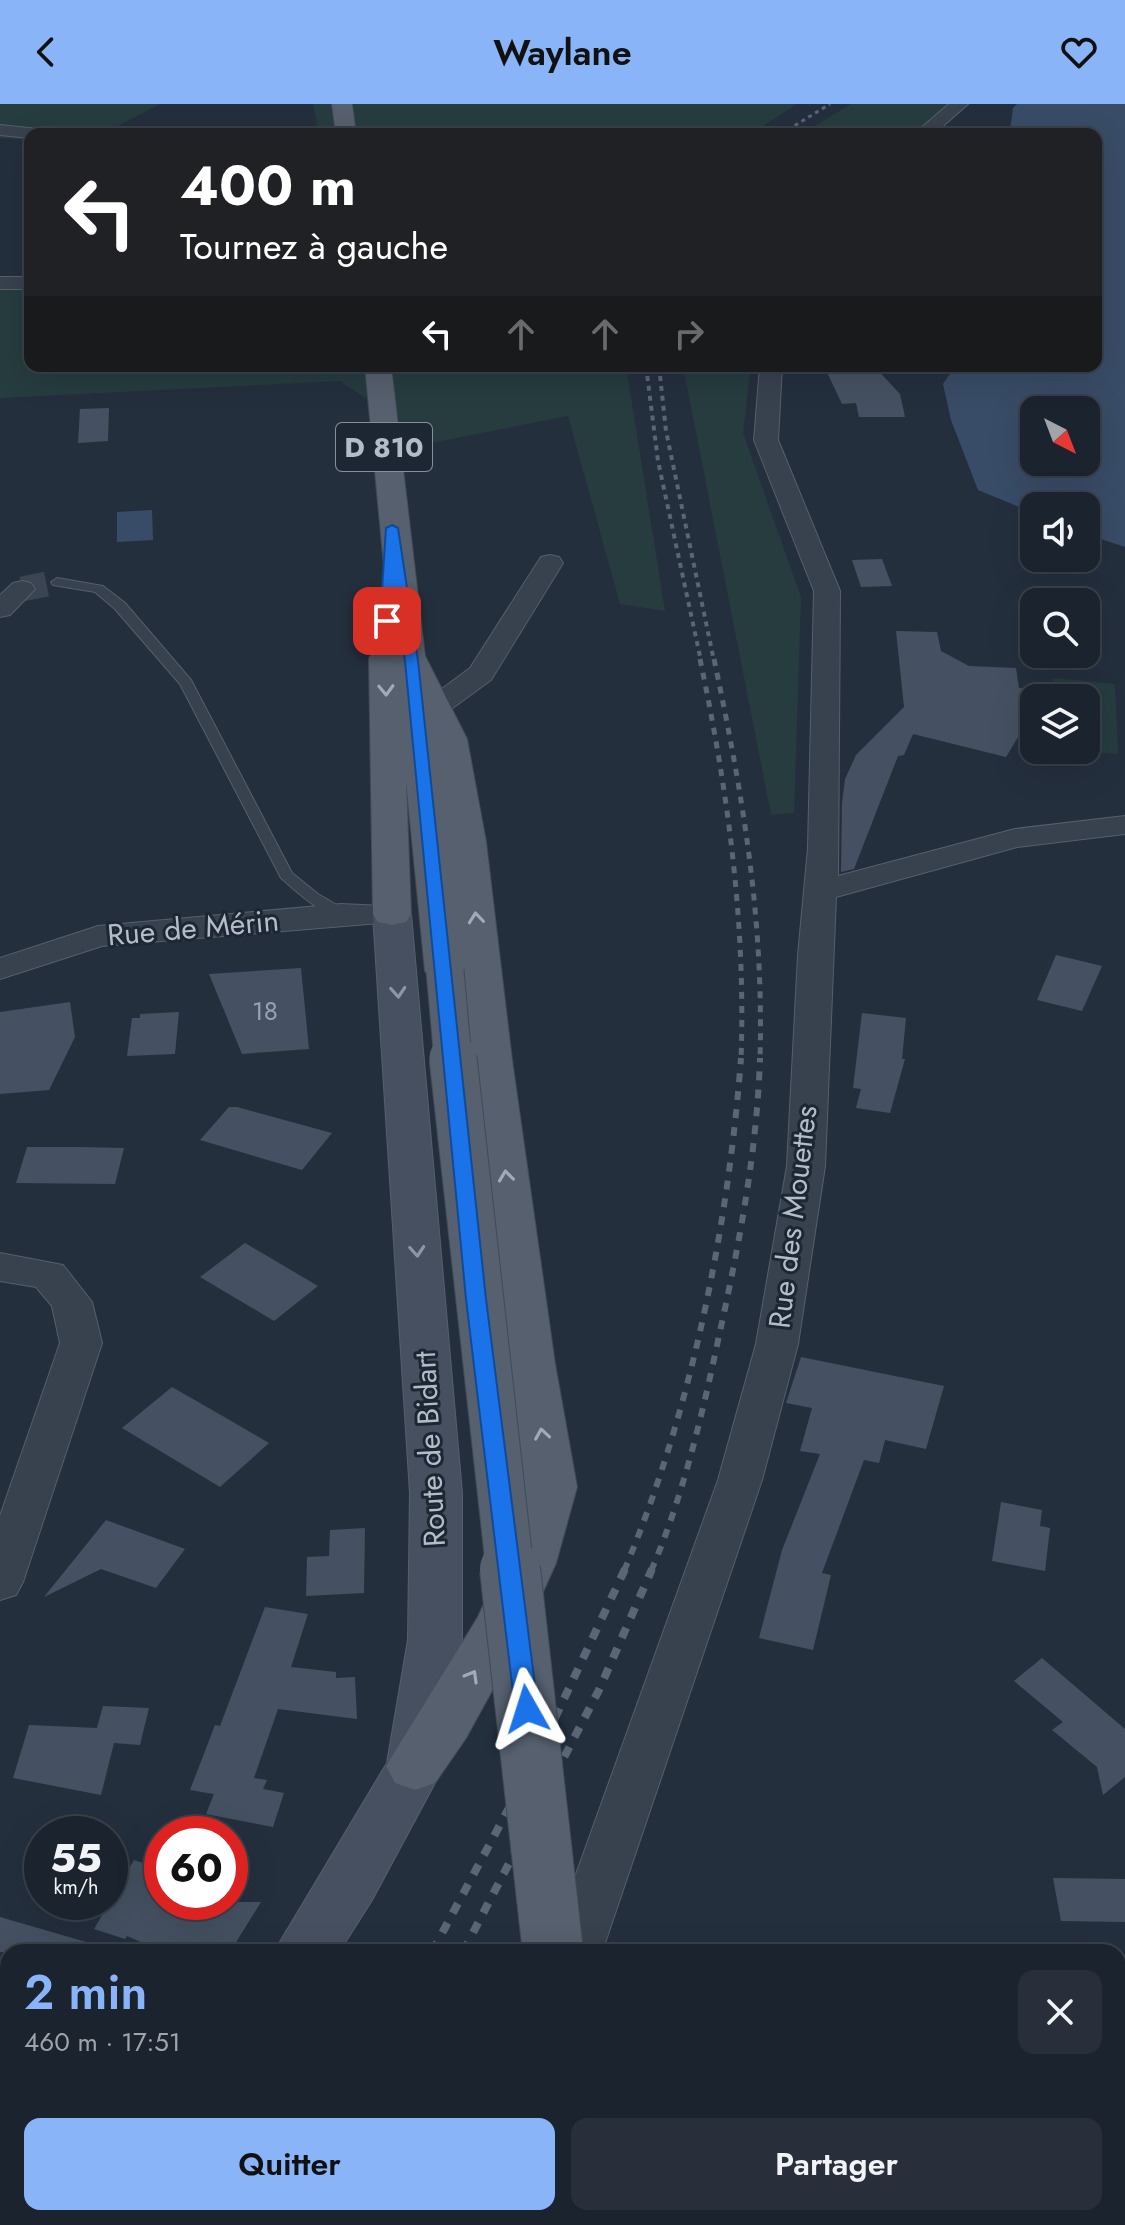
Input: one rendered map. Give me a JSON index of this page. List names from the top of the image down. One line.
{"streets":{"main road":["D 810","Route de Bidart"],"street":["Rue de Mérin","Rue des Mouettes"]},"crossings":[["Rue de Mérin","Route de Bidart"]],"house_numbers":["18"],"north":"bottom right","page":{"header":"Waylane","turn":["400 m","Tournez à gauche"],"speed":"55 km/h","limit":"60","heading":["2 min","460 m · 17:51"],"buttons":["Quitter","Partager"]}}
